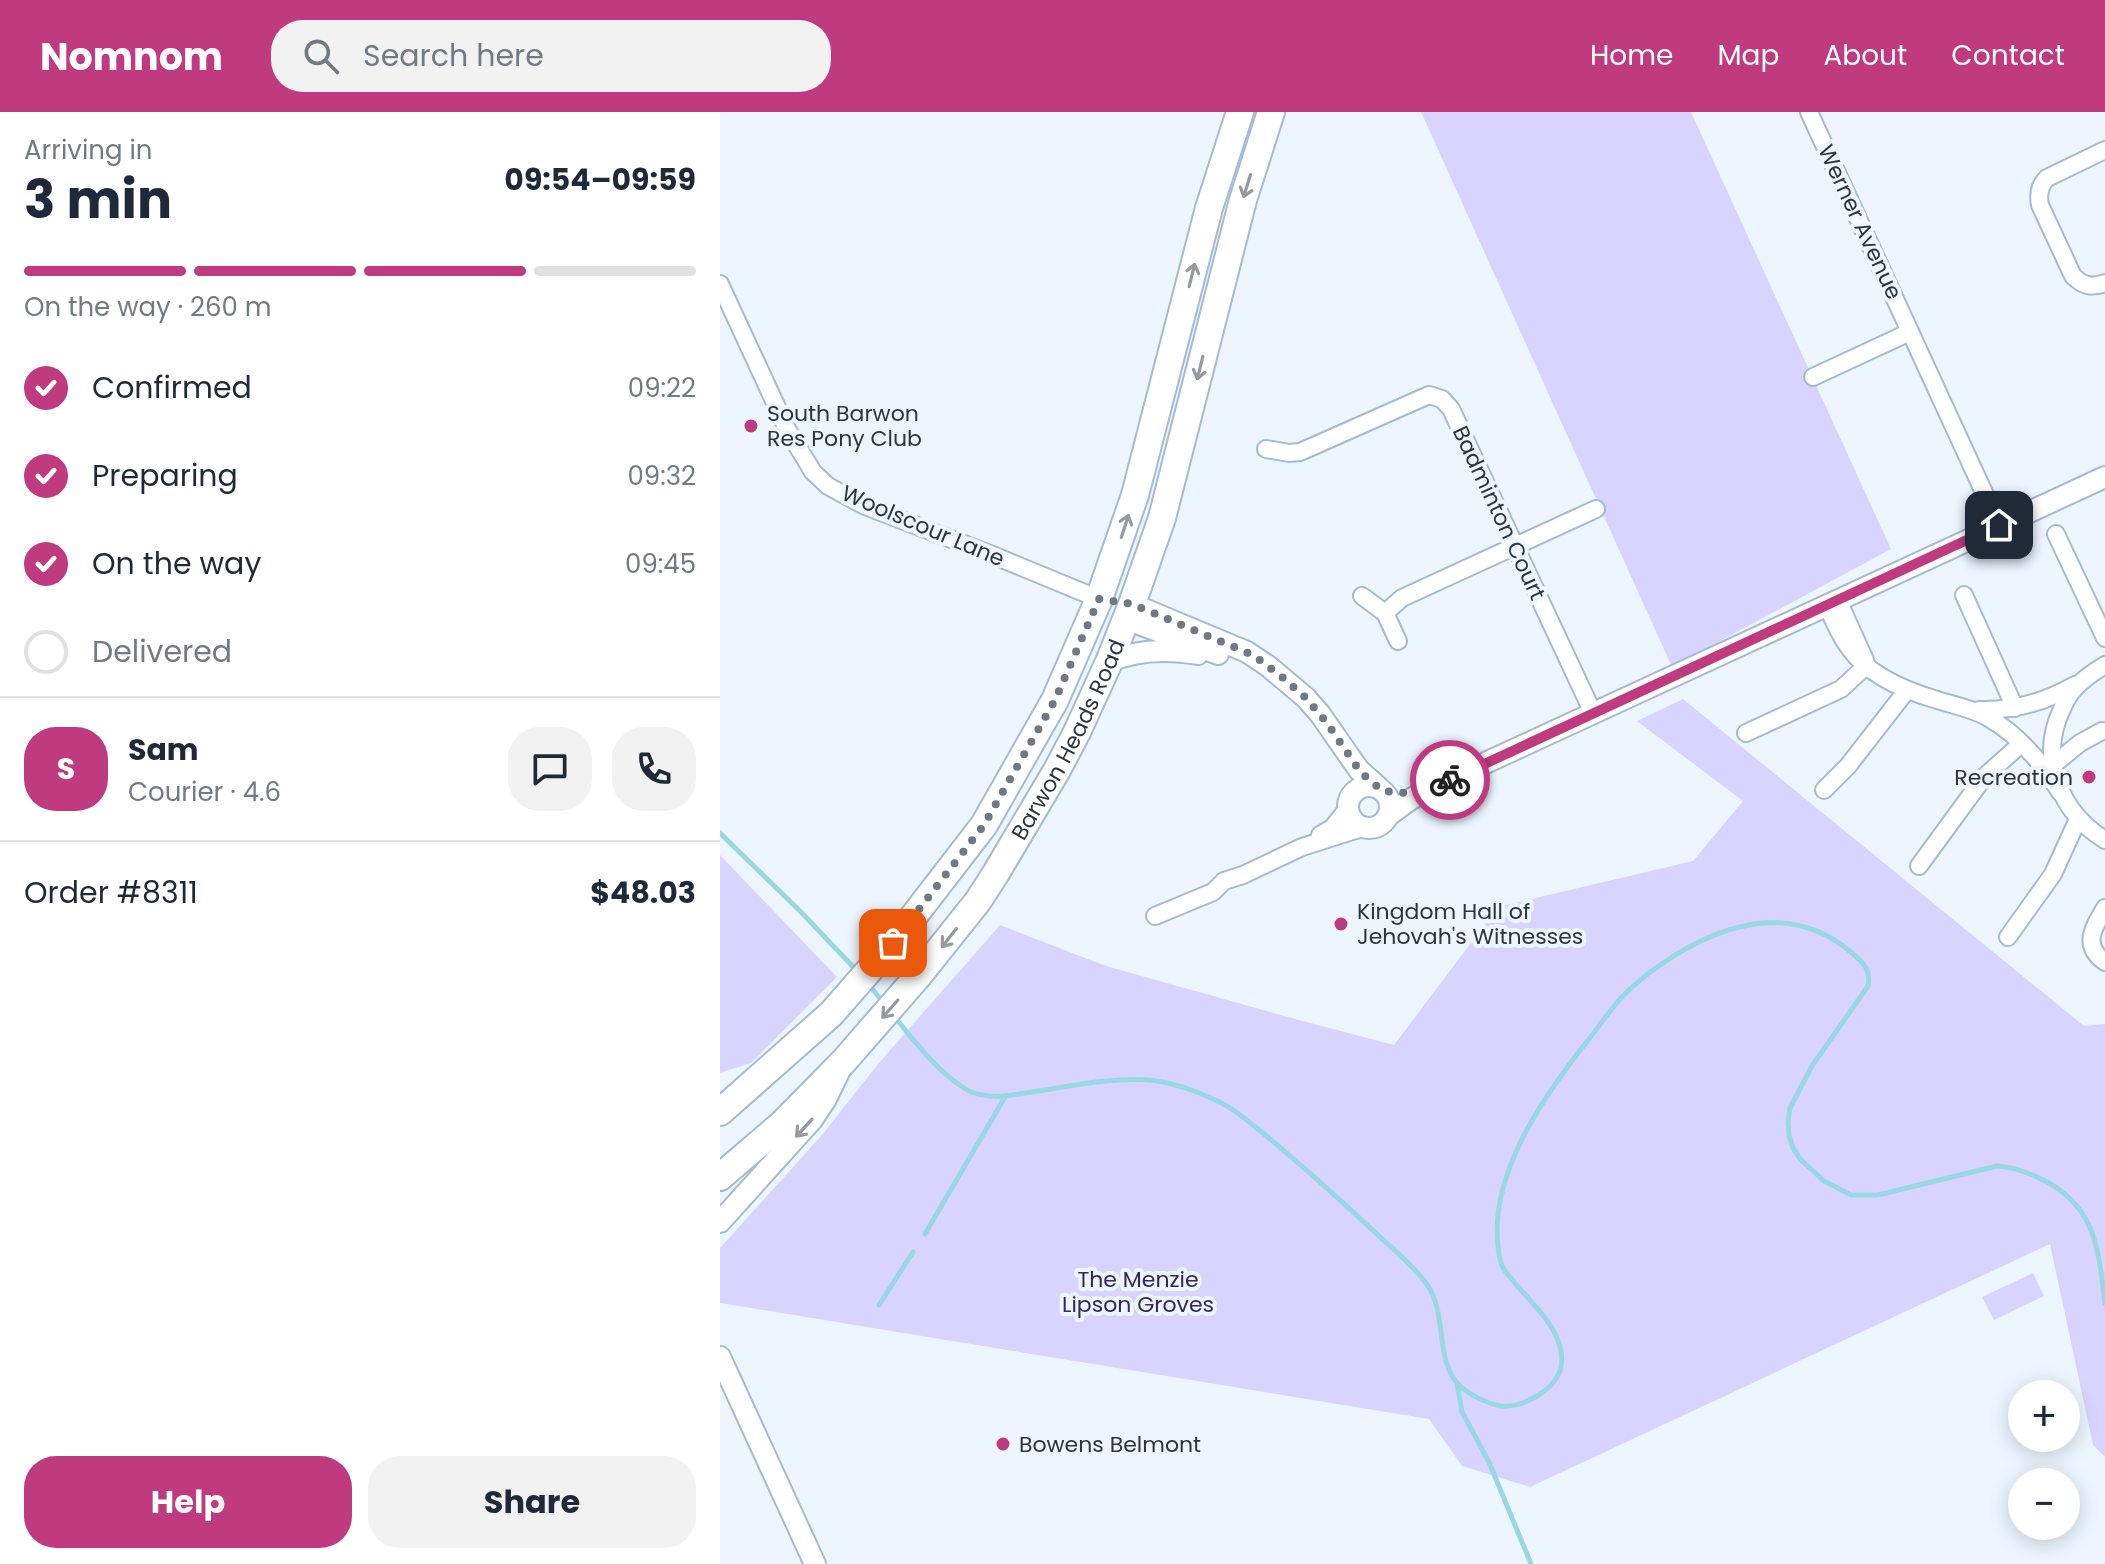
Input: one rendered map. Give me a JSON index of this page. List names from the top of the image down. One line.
{"streets":{"main road":["Barwon Heads Road"],"street":["Werner Avenue","Badminton Court","Woolscour Lane"]},"crossings":[["Woolscour Lane","Barwon Heads Road"]],"parks":["The Menzie Lipson Groves"],"places":["South Barwon Res Pony Club","Recreation","Kingdom Hall of Jehovah's Witnesses","Bowens Belmont"],"page":{"header":"Nomnom","search":"Search here","nav":["Home","Map","About","Contact"],"heading":["3 min","Arriving in","09:54–09:59"],"panel":["Sam","Courier · 4.6","Order #8311","$48.03"],"bar":"On the way · 260 m","list":[["Confirmed","09:22"],["Preparing","09:32"],["On the way","09:45"],"Delivered"],"round":"S","map_buttons":["+","−"],"buttons":["Help","Share"]}}
